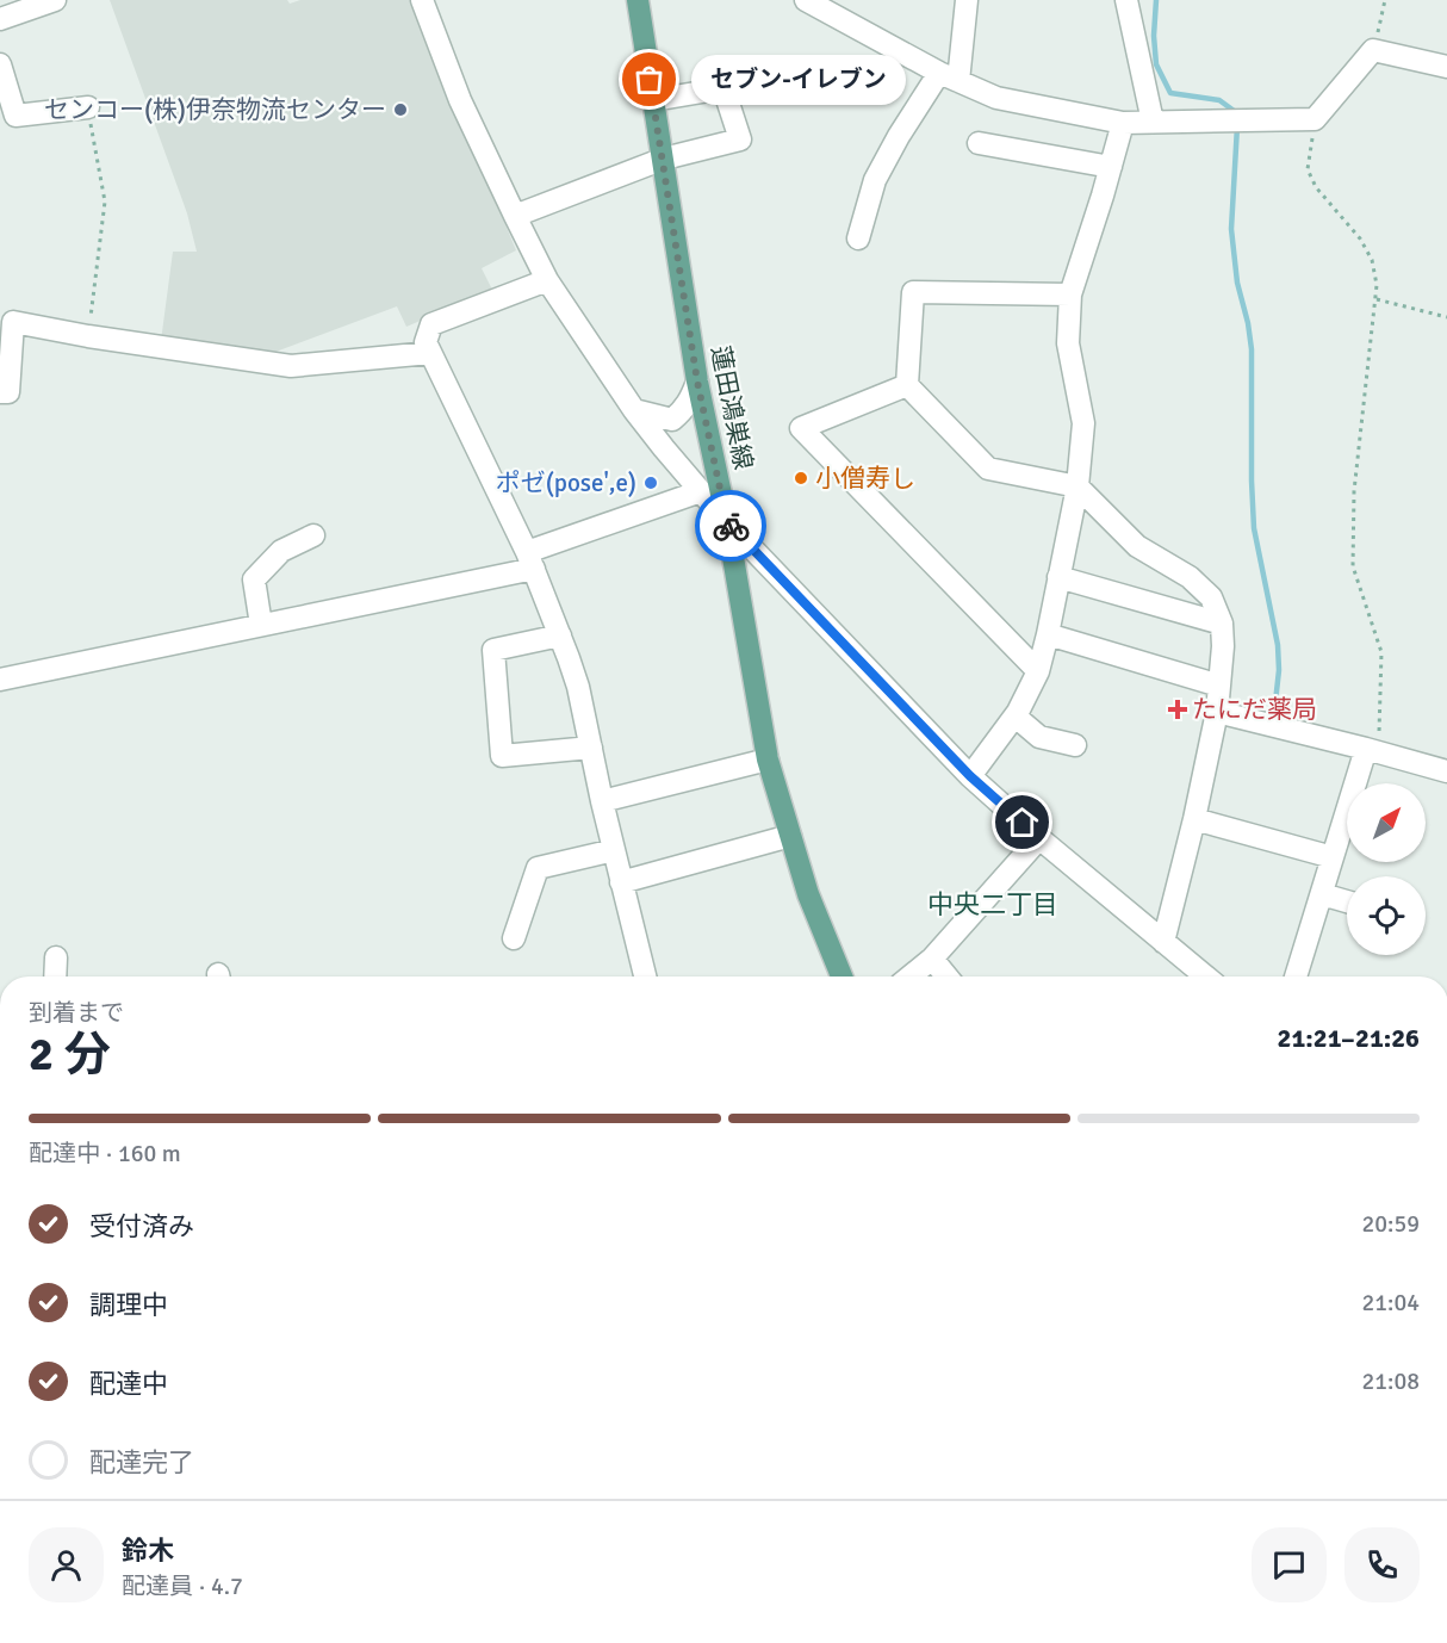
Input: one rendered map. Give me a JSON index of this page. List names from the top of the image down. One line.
{"streets":{"main road":["蓮田鴻巣線"]},"districts":["中央二丁目"],"places":{"other":["セブン-イレブン","センコー(株)伊奈物流センター","小僧寿し","ポゼ(pose',e)"],"health":["たにだ薬局"]},"north":"top right","page":{"bubble":"セブン-イレブン","heading":["2 分","到着まで","21:21–21:26"],"panel":["鈴木","配達員 · 4.7"],"bar":"配達中 · 160 m","list":[["受付済み","20:59"],["調理中","21:04"],["配達中","21:08"],"配達完了"]}}
